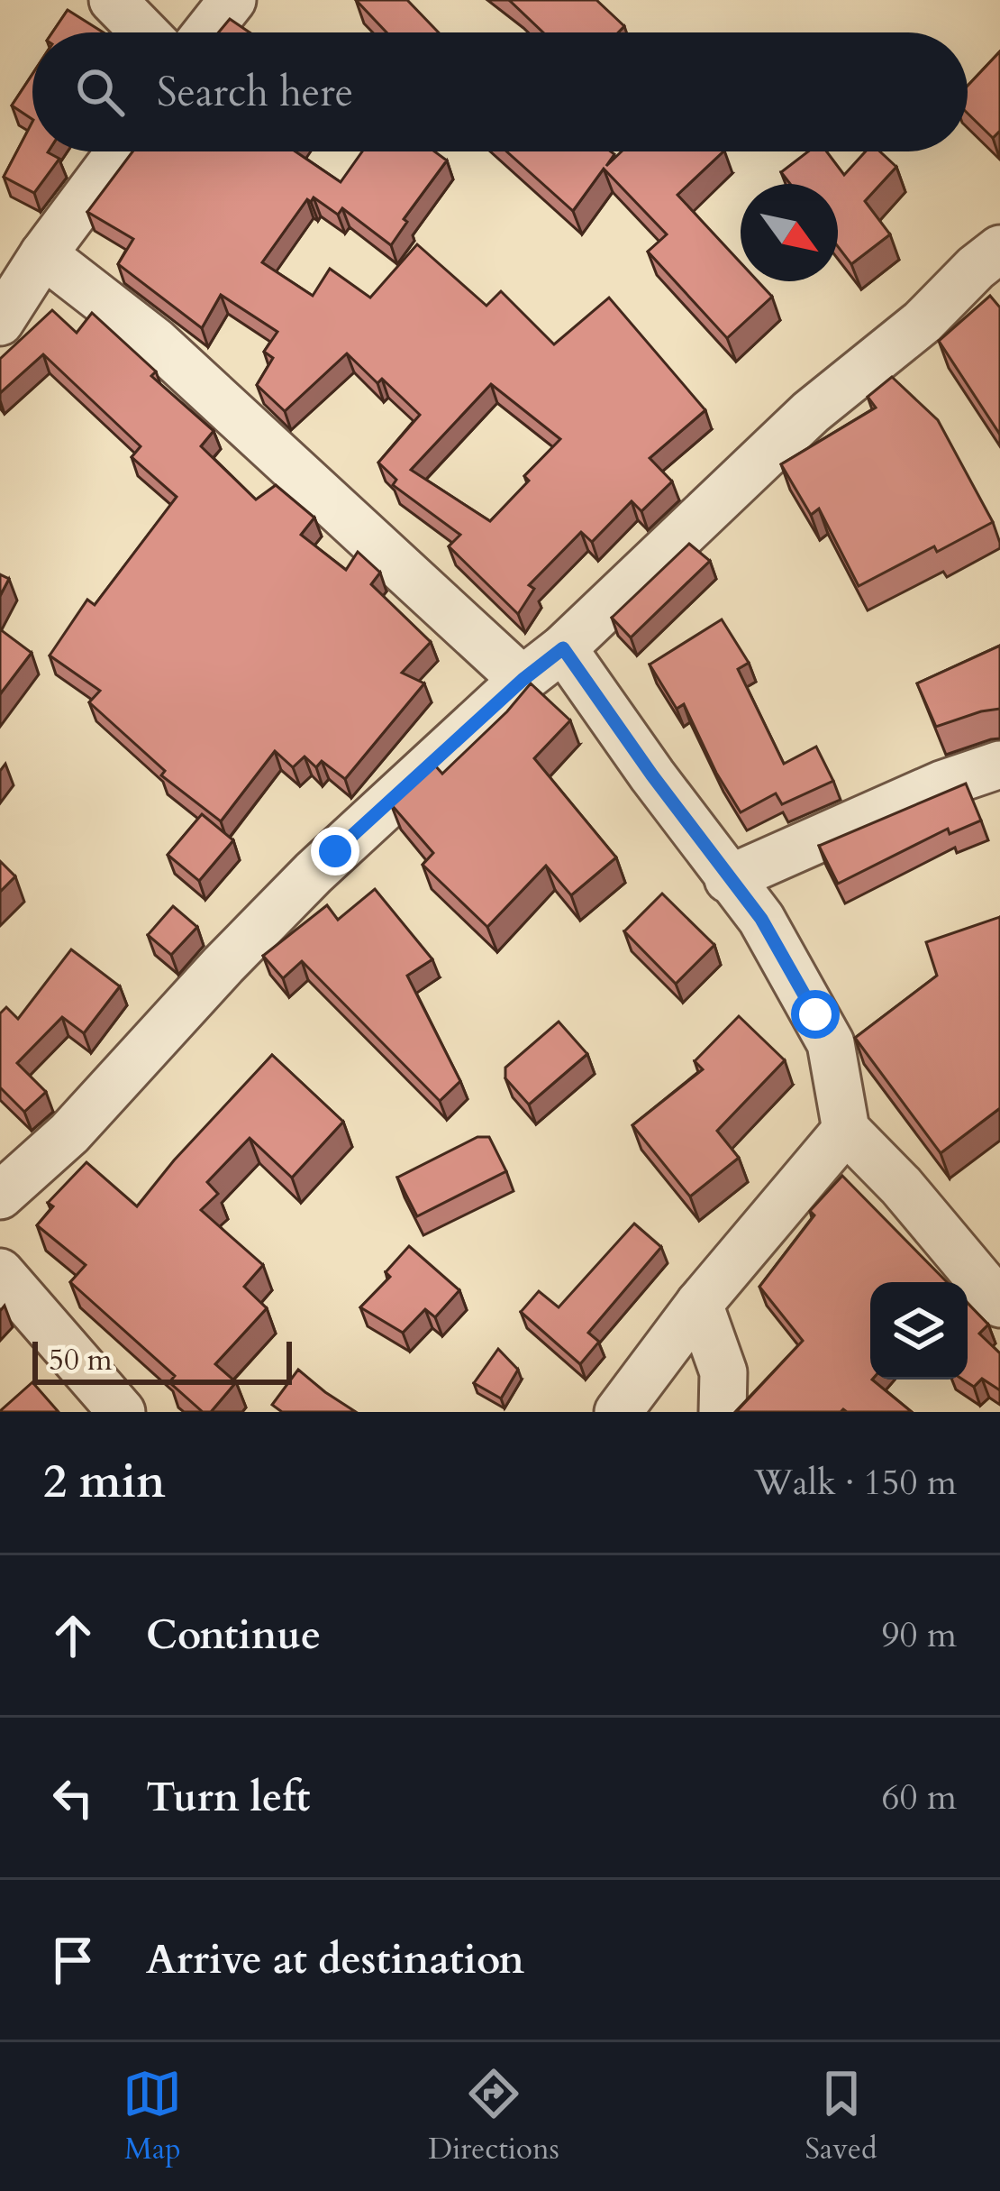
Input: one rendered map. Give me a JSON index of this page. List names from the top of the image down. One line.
{"scale_bar":"50 m","north":"bottom right","page":{"search":"Search here","scale":"50 m","heading":["2 min","Walk · 150 m"],"list":[["Continue","90 m"],["Turn left","60 m"],"Arrive at destination"],"nav":["Map","Directions","Saved"]}}
